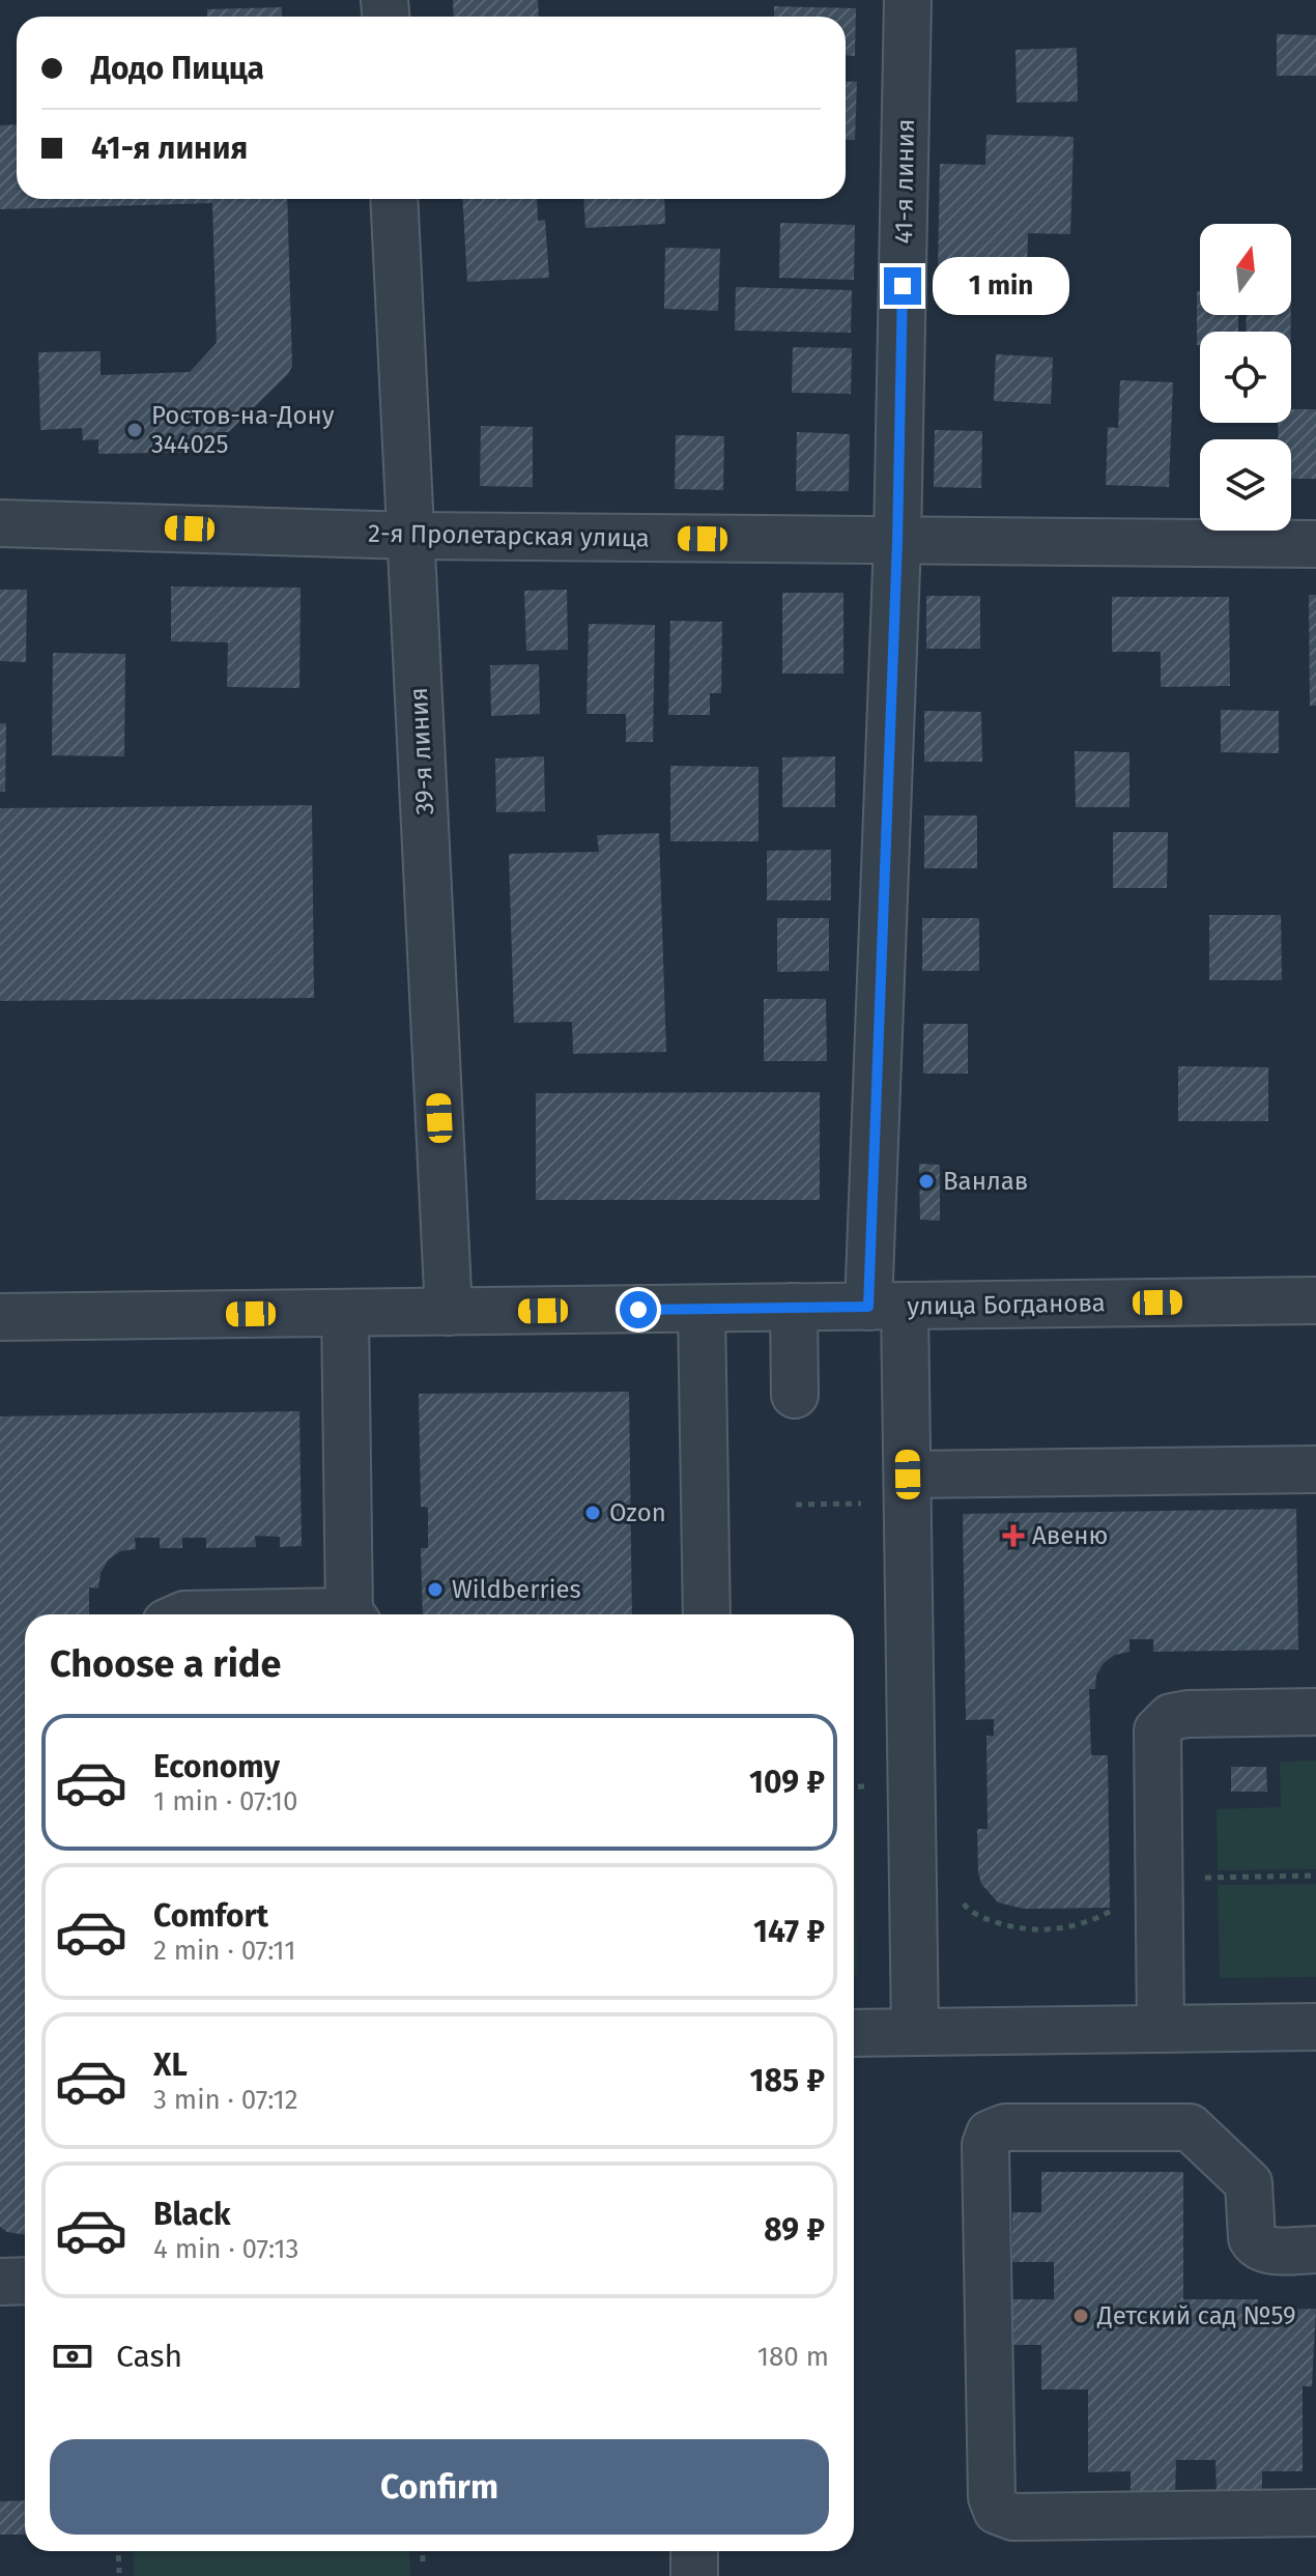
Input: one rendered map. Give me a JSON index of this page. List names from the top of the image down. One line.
{"streets":{"street":["41-я линия","2-я Пролетарская улица","39-я линия","улица Богданова"]},"crossings":[["41-я линия","2-я Пролетарская улица"],["41-я линия","улица Богданова"],["2-я Пролетарская улица","39-я линия"],["39-я линия","улица Богданова"]],"places":{"other":["Ростов-на-Дону 344025","Ванлав","Ozon","Wildberries","Детский сад №59"],"health":["Авеню"]},"north":"top","page":{"banner":["Додо Пицца","41-я линия"],"bubble":"1 min","heading":"Choose a ride","list":[{"name":"Economy","note":"1 min · 07:10","value":"109 ₽"},{"name":"Comfort","note":"2 min · 07:11","value":"147 ₽"},{"name":"XL","note":"3 min · 07:12","value":"185 ₽"},{"name":"Black","note":"4 min · 07:13","value":"89 ₽"}],"pay":["Cash","180 m"],"buttons":"Confirm"}}
